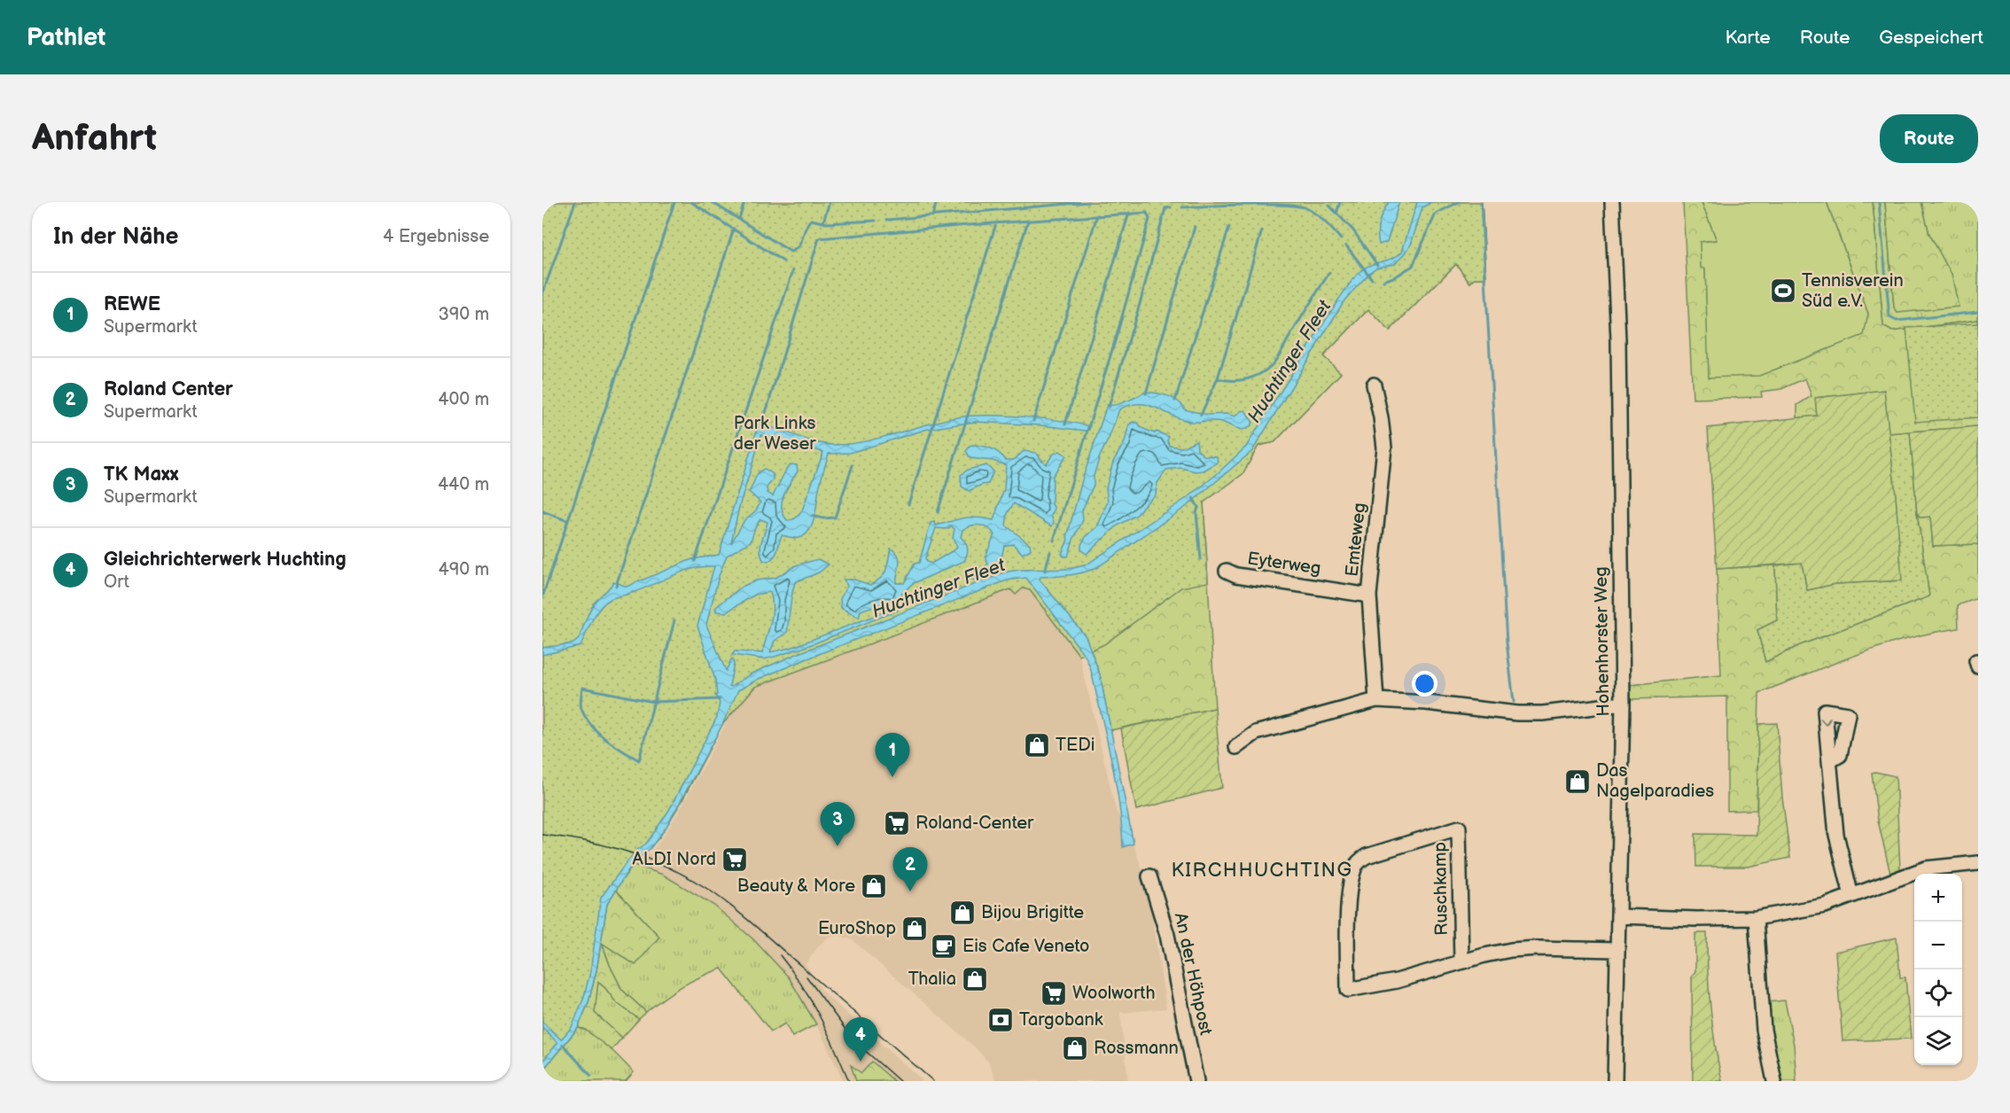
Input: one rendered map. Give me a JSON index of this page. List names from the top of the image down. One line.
{"streets":{"street":["Emteweg","Eyterweg","Hohenhorster Weg","Ruschkamp","An der Höhpost"]},"crossings":[["Emteweg","Eyterweg"]],"districts":["KIRCHHUCHTING"],"water":["Huchtinger Fleet"],"parks":["Park Links der Weser"],"places":{"sports":["Tennisverein Süd e.V."],"shop":["TEDi","Das Nagelparadies","Beauty & More","Bijou Brigitte","EuroShop","Thalia","Rossmann"],"supermarket":["Roland-Center","ALDI Nord","Woolworth"],"cafe":["Eis Cafe Veneto"],"bank":["Targobank"]},"page":{"header":"Pathlet","nav":["Karte","Route","Gespeichert"],"buttons":"Route","title":"Anfahrt","heading":["In der Nähe","4 Ergebnisse"],"list":[{"mark":"1","name":"REWE","note":"Supermarkt","value":"390 m"},{"mark":"2","name":"Roland Center","note":"Supermarkt","value":"400 m"},{"mark":"3","name":"TK Maxx","note":"Supermarkt","value":"440 m"},{"mark":"4","name":"Gleichrichterwerk Huchting","note":"Ort","value":"490 m"}],"pins":["1","3","2","4"],"map_buttons":["+","−"]}}
